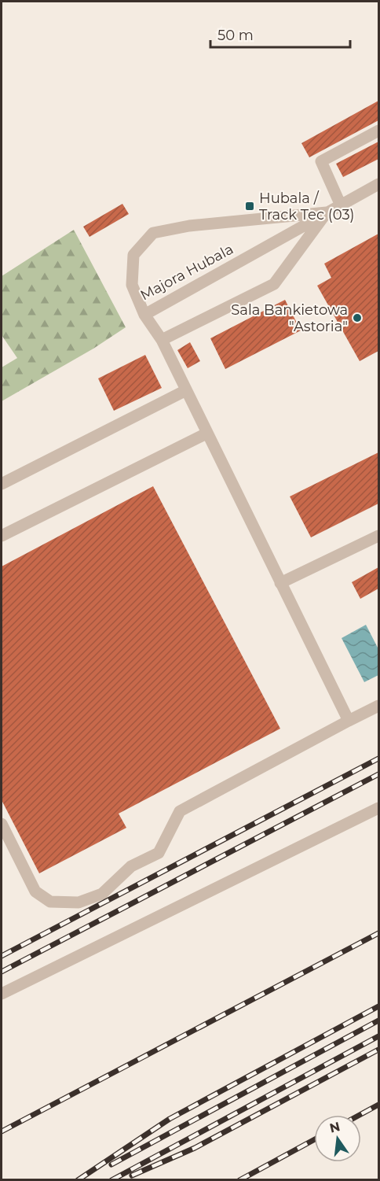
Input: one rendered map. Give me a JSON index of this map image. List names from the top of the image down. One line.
{"streets":{"street":["Majora Hubala"]},"places":{"transit":["Hubala / Track Tec (03)"],"other":["Sala Bankietowa \"Astoria\""]},"scale_bar":"50 m","north":"top"}
